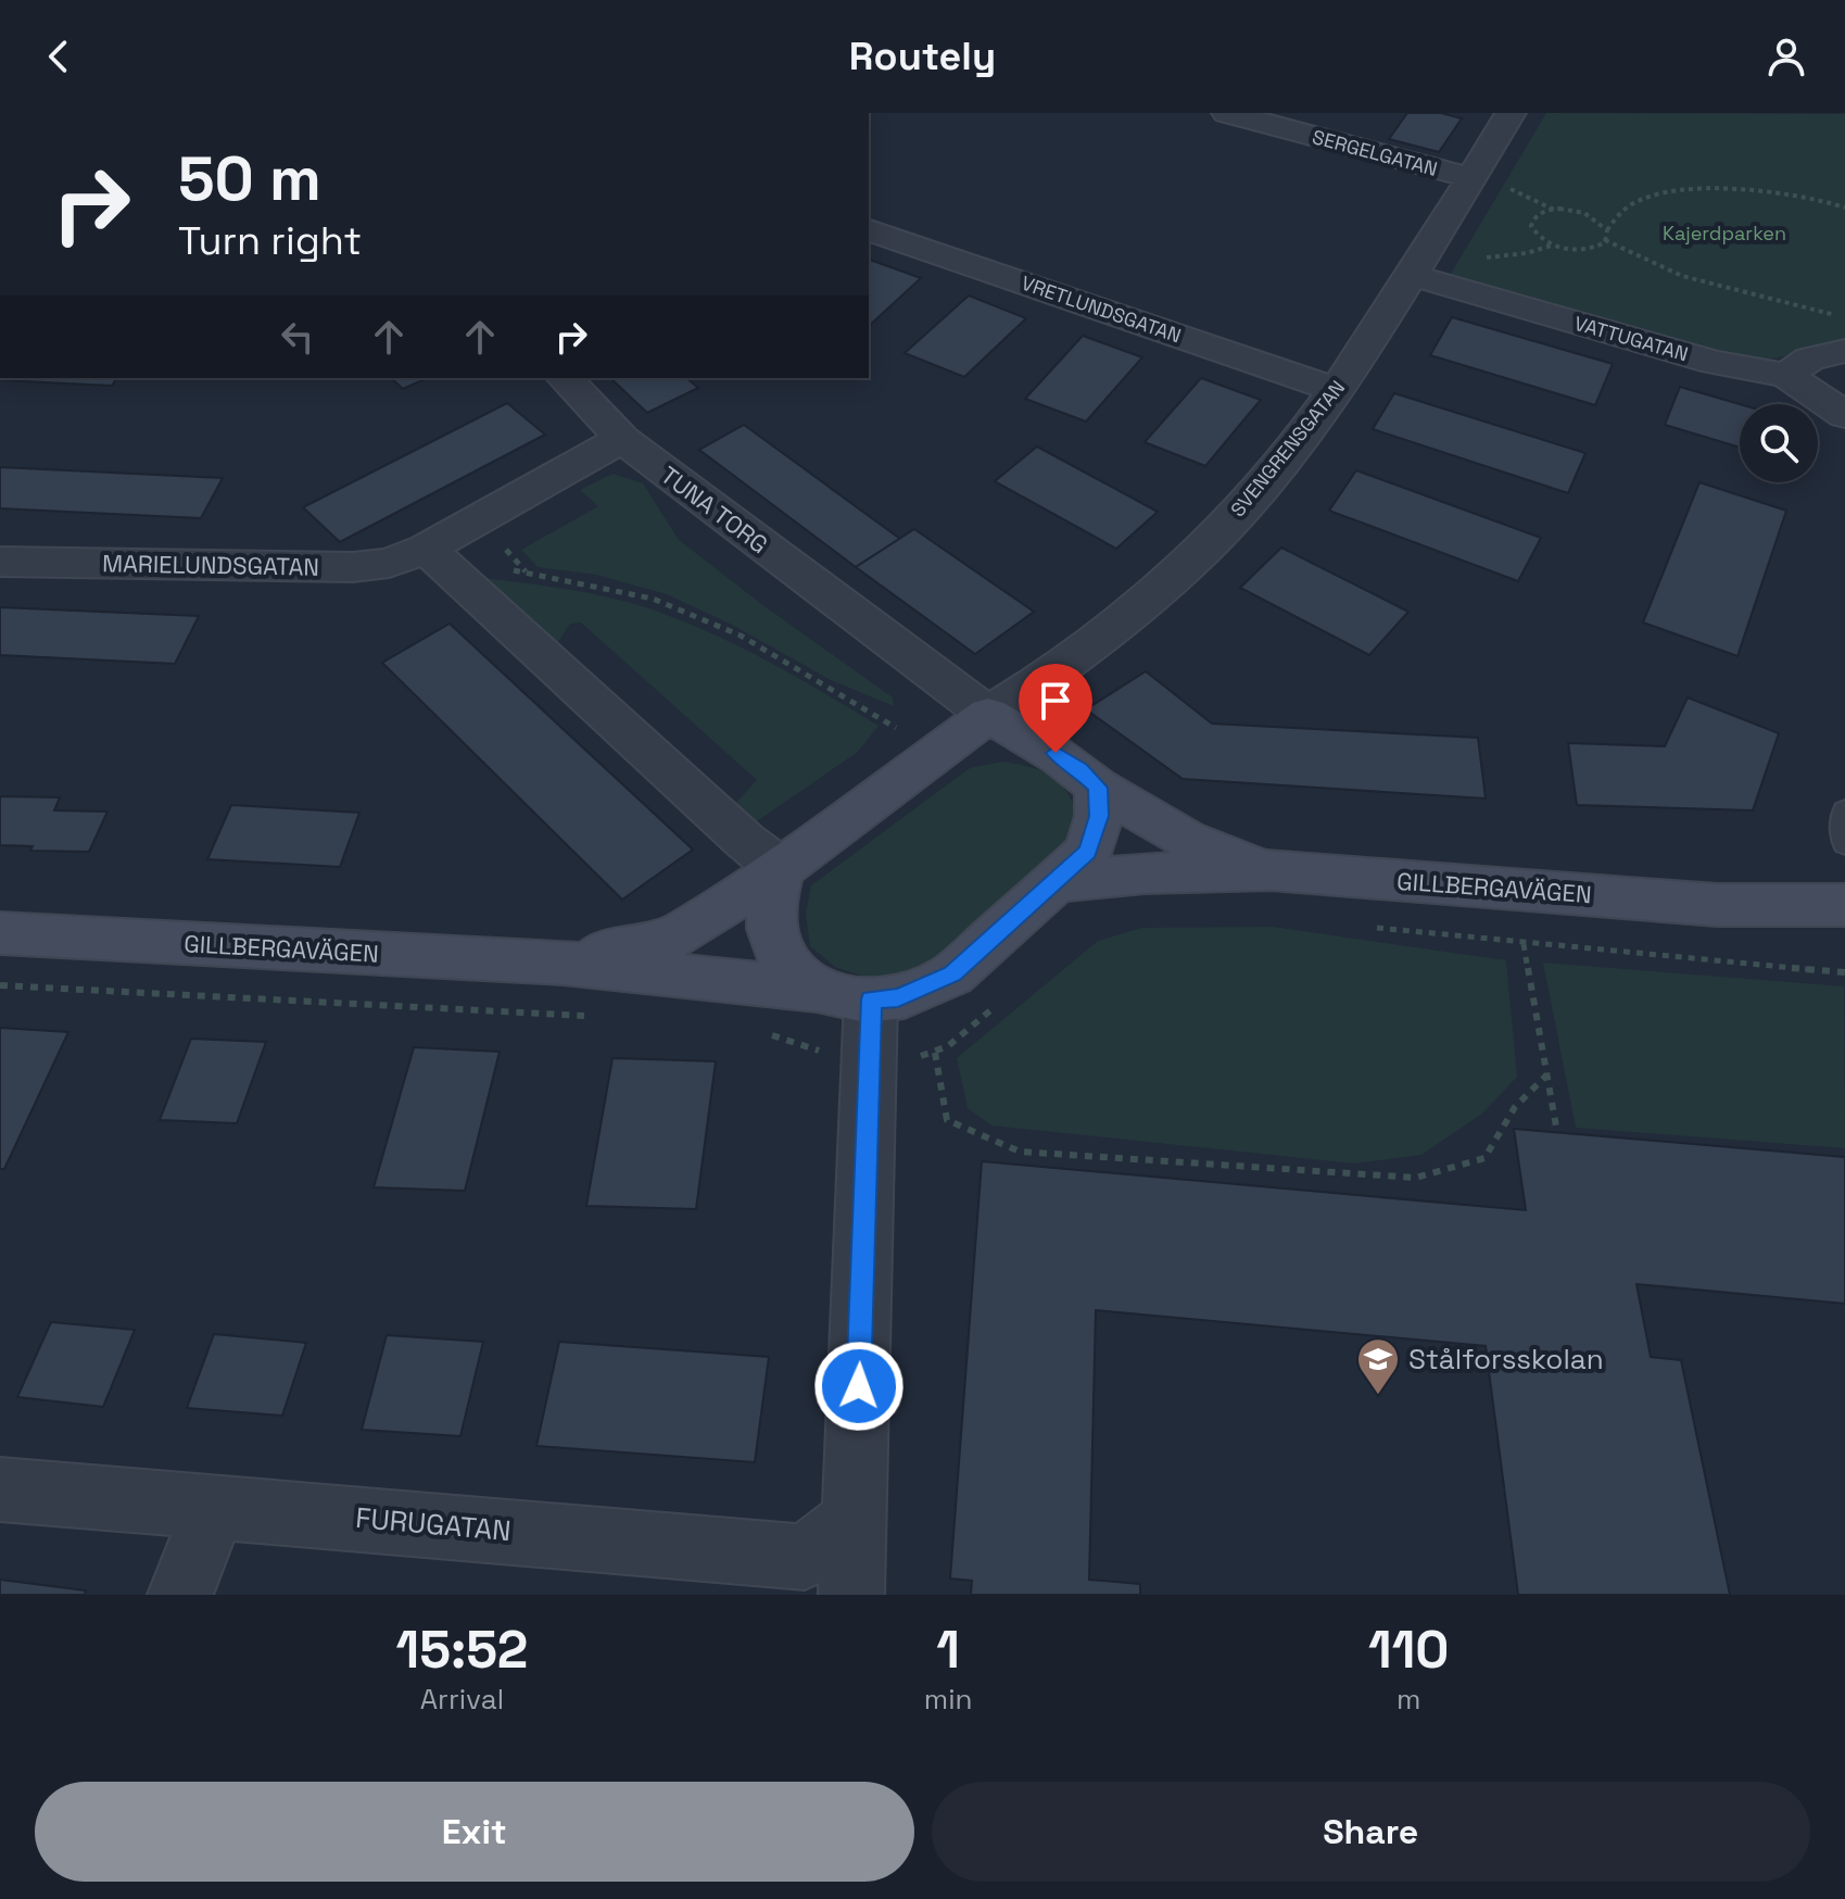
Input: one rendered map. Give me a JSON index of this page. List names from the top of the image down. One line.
{"streets":{"street":["SERGELGATAN","VRETLUNDSGATAN","VATTUGATAN","SVENGRENSGATAN","TUNA TORG","MARIELUNDSGATAN","GILLBERGAVÄGEN","FURUGATAN"]},"crossings":[["SERGELGATAN","SVENGRENSGATAN"],["VRETLUNDSGATAN","SVENGRENSGATAN"],["VATTUGATAN","SVENGRENSGATAN"],["SVENGRENSGATAN","TUNA TORG"],["SVENGRENSGATAN","GILLBERGAVÄGEN"],["TUNA TORG","GILLBERGAVÄGEN"]],"parks":["Kajerdparken"],"places":{"school or university":["Stålforsskolan"]},"page":{"header":"Routely","turn":["50 m","Turn right"],"eta":["15:52","Arrival","1","min","110","m"],"buttons":["Exit","Share"]}}
